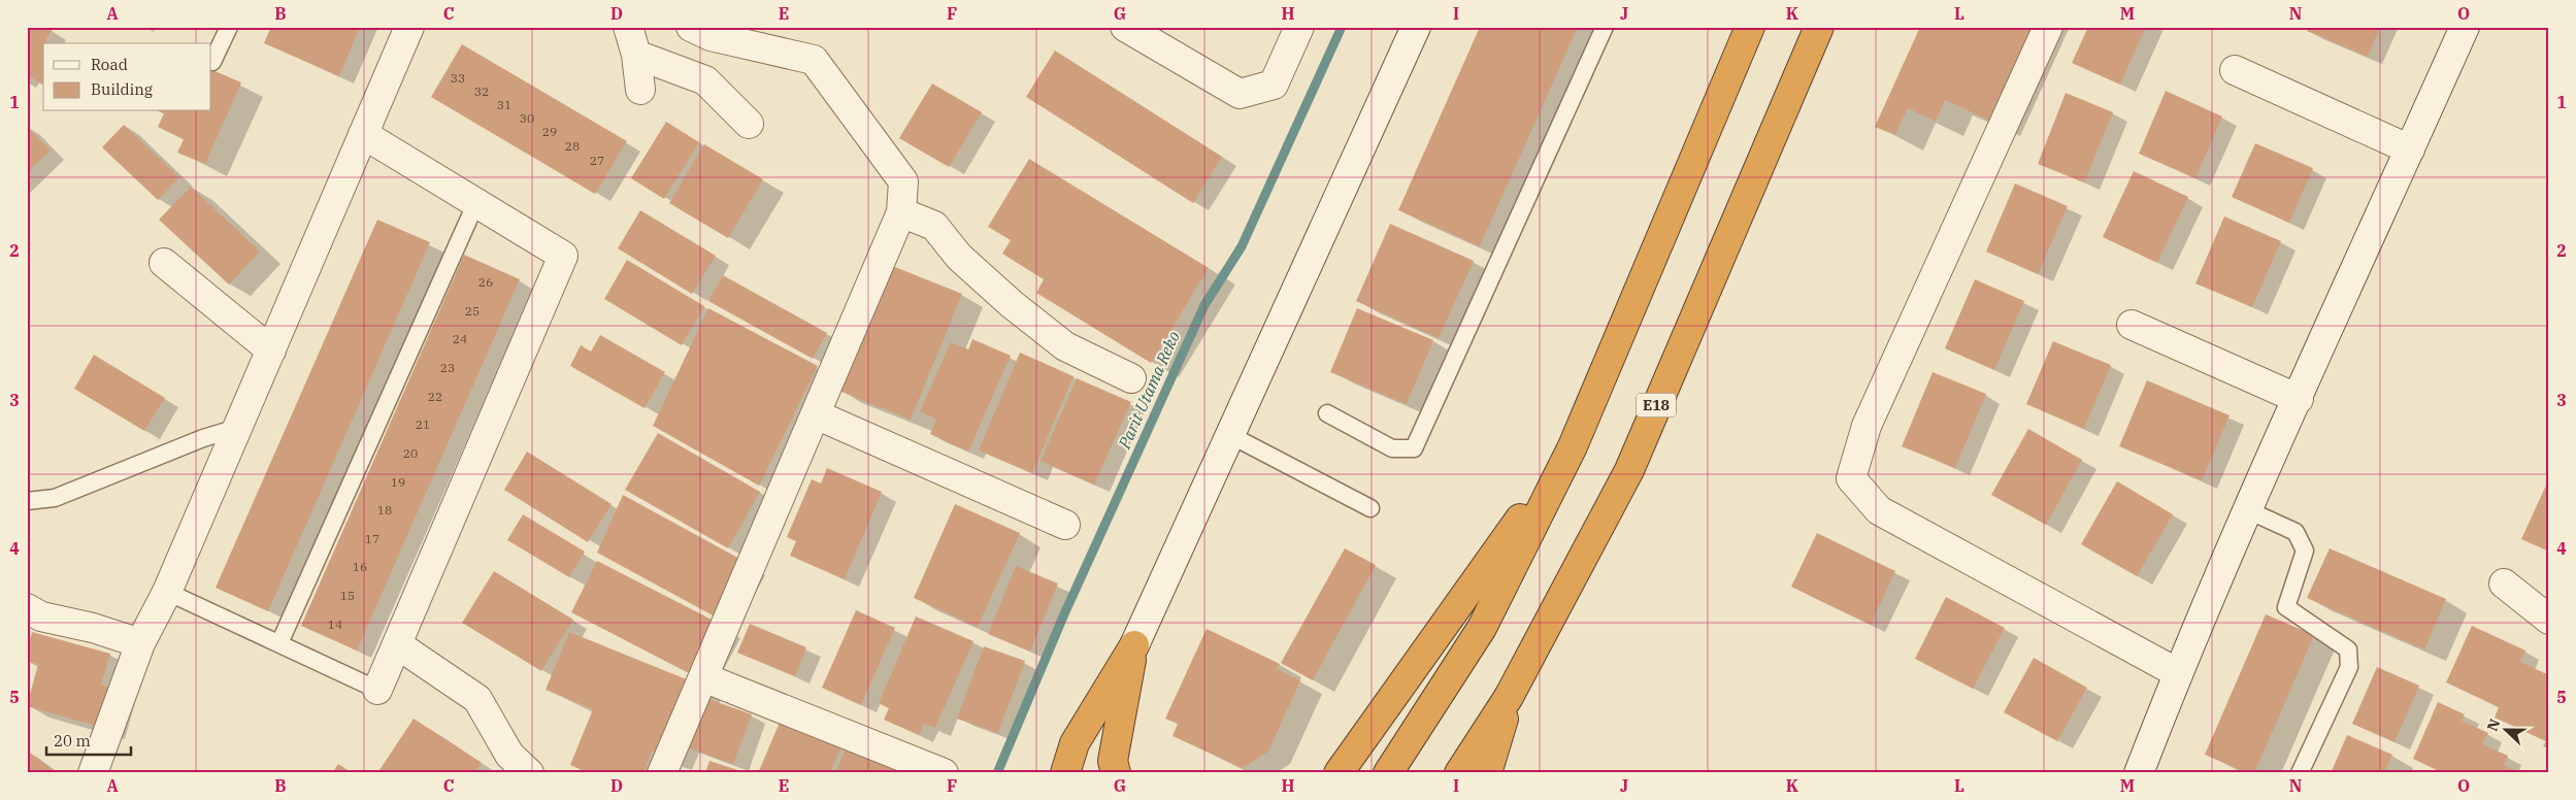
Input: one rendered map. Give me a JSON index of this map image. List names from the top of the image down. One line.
{"streets":{"highway":["E18"]},"water":["Parit Utama Reko"],"house_numbers":["33","32","31","30","29","28","27","26","25","24","23","22","21","20","19","18","17","16","15","14"],"legend":["Road","Building"],"scale_bar":"20 m","north":"left","grid":{"columns":["A","B","C","D","E","F","G","H","I","J","K","L","M","N","O"],"rows":["1","2","3","4","5"]}}
